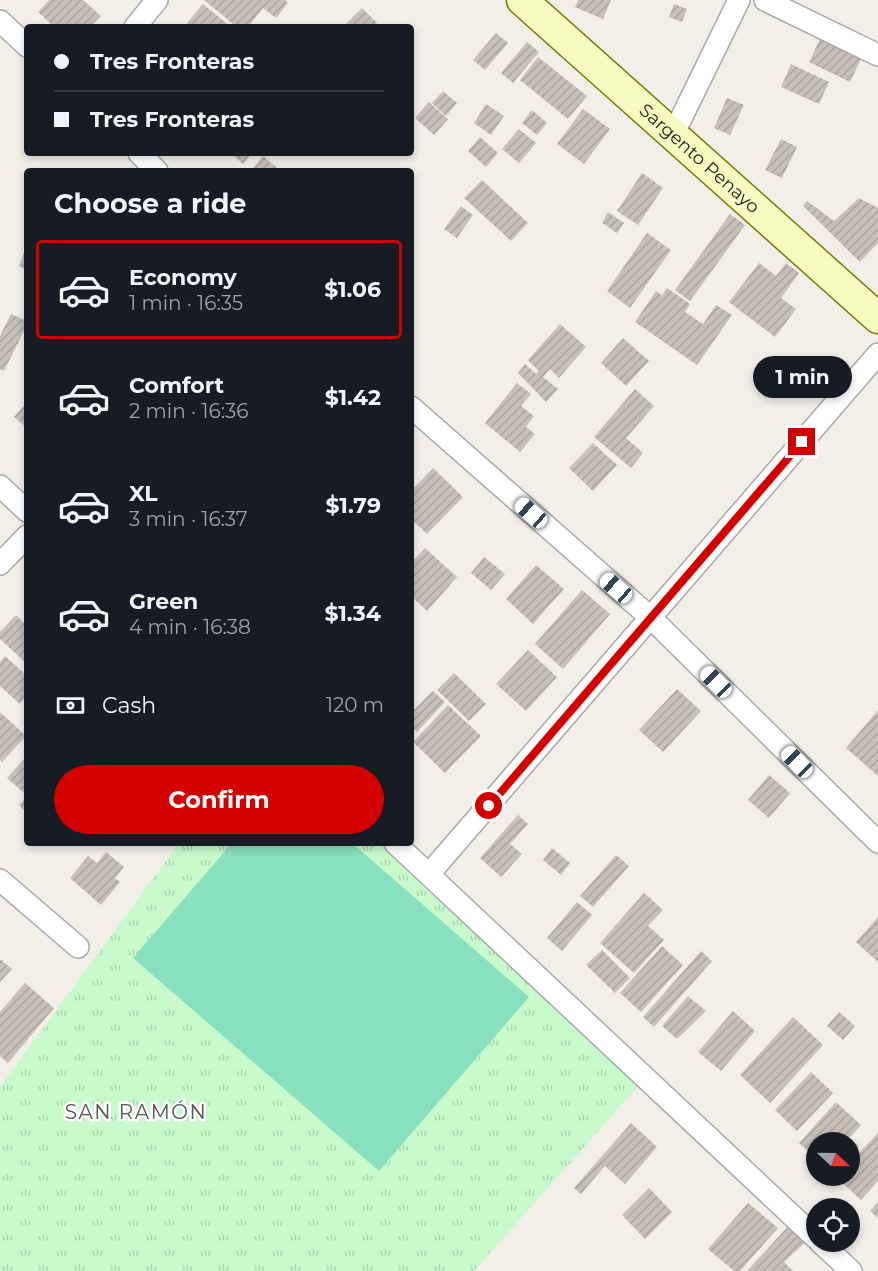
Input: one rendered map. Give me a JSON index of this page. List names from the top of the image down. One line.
{"streets":{"street":["Sargento Penayo"]},"districts":["SAN RAMÓN"],"north":"right","page":{"banner":["Tres Fronteras","Tres Fronteras"],"heading":"Choose a ride","list":[{"name":"Economy","note":"1 min · 16:35","value":"$1.06"},{"name":"Comfort","note":"2 min · 16:36","value":"$1.42"},{"name":"XL","note":"3 min · 16:37","value":"$1.79"},{"name":"Green","note":"4 min · 16:38","value":"$1.34"}],"bubble":"1 min","pay":["Cash","120 m"],"buttons":"Confirm"}}
